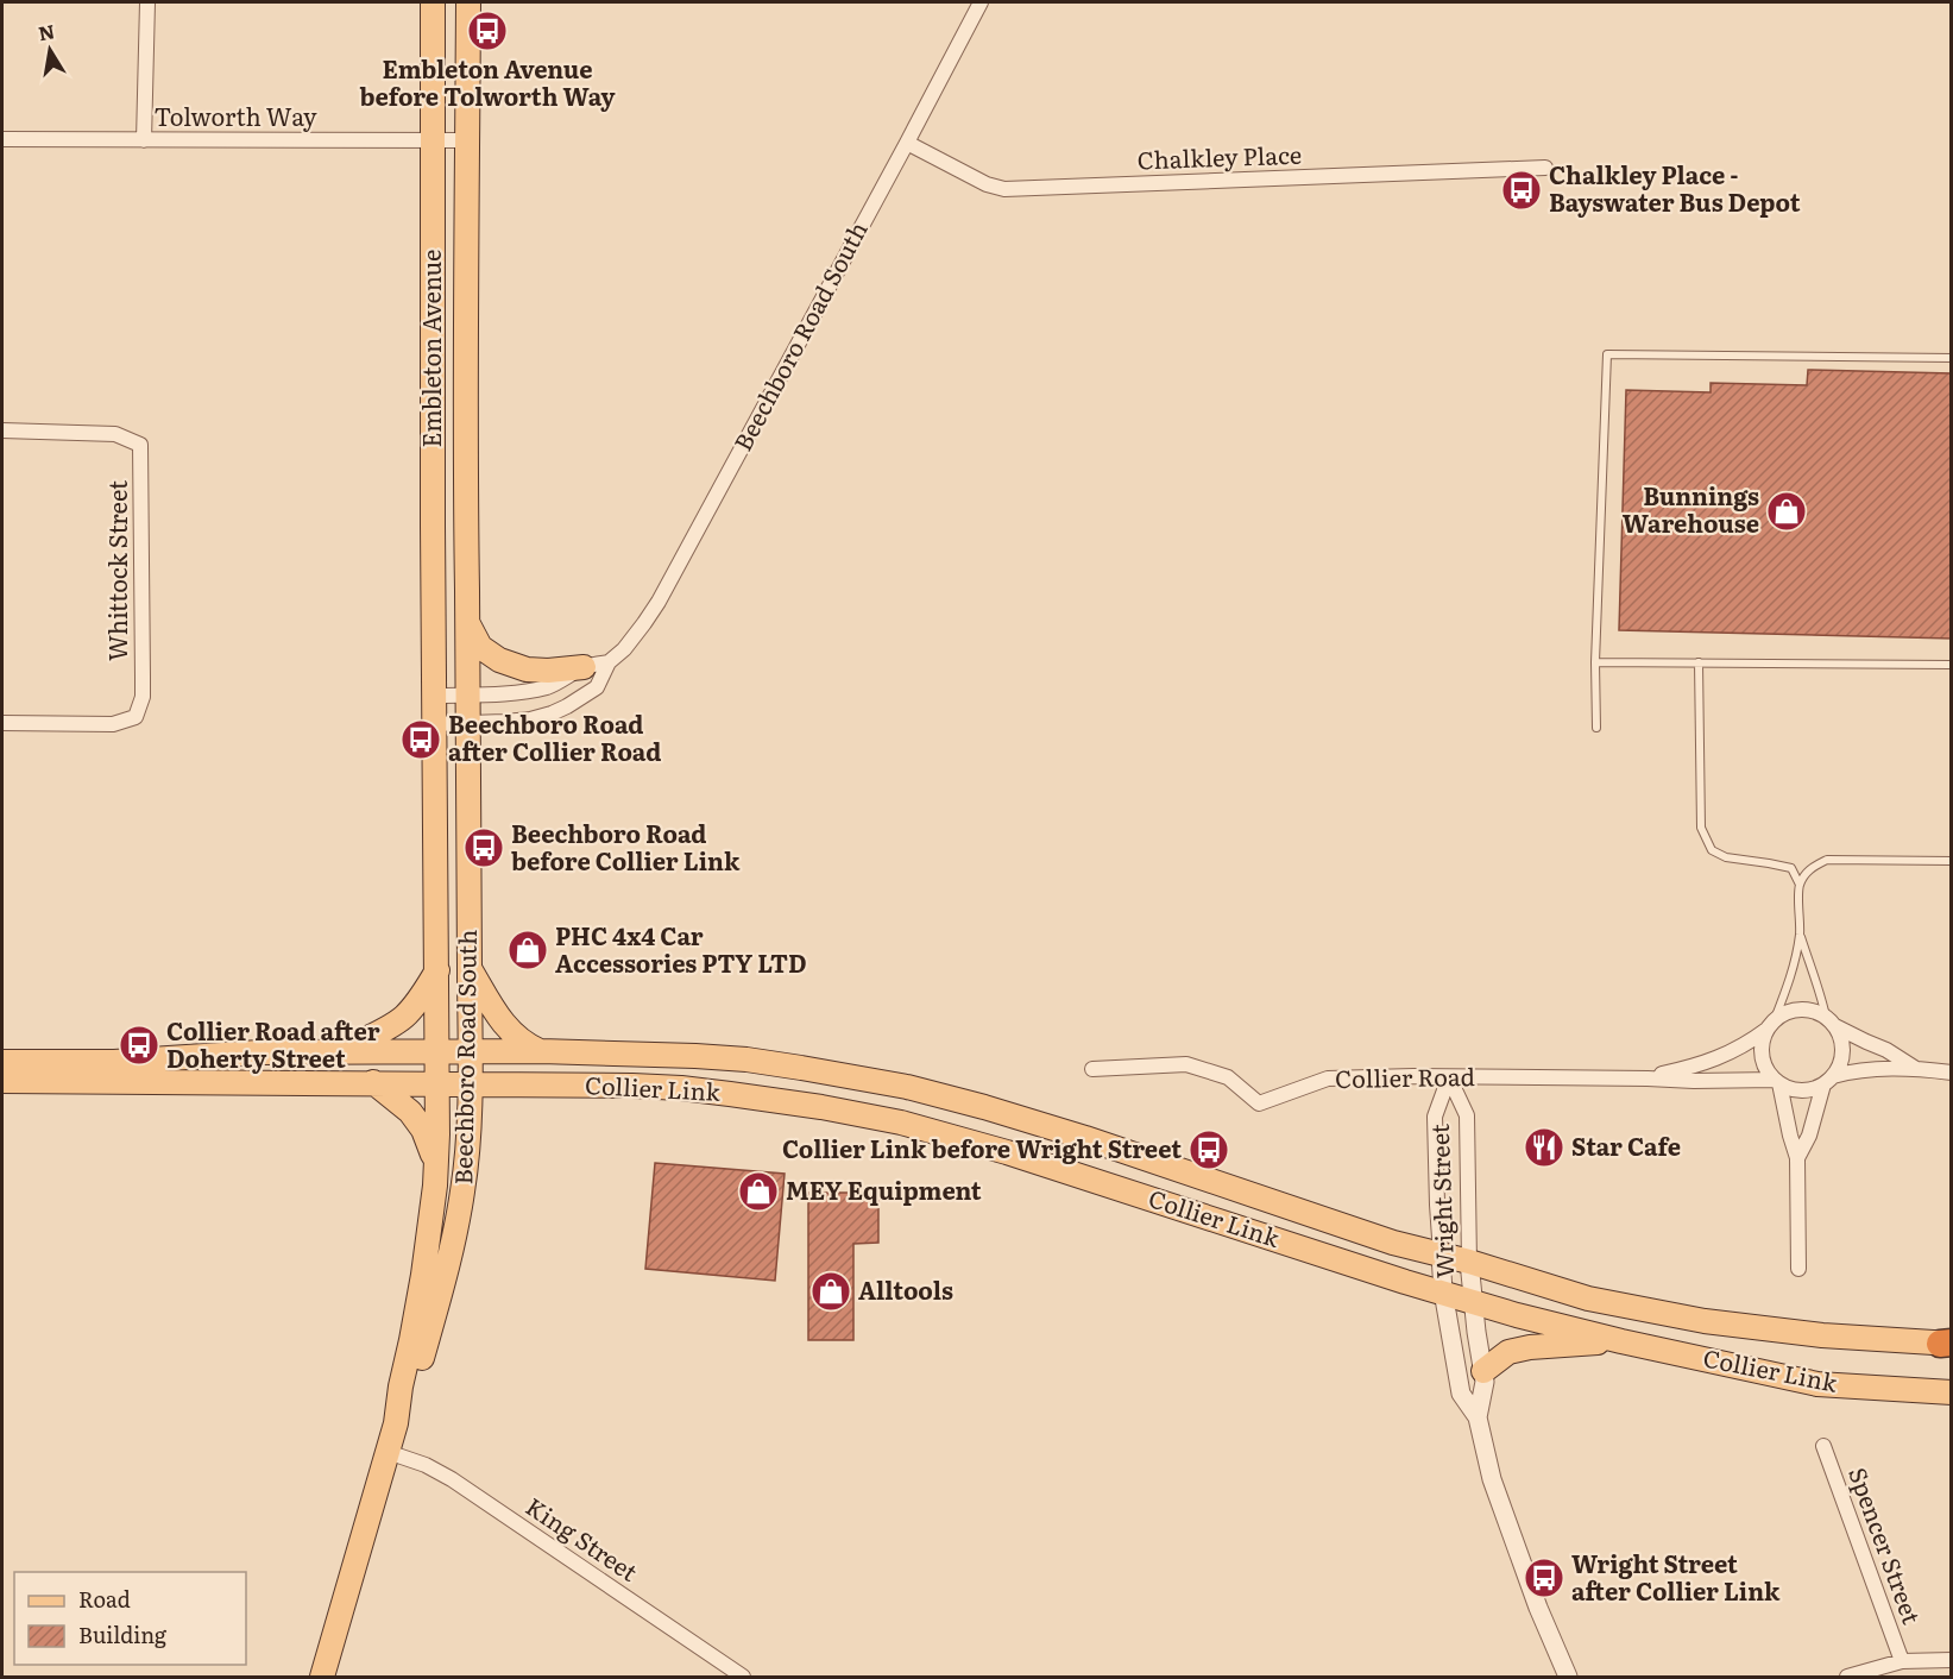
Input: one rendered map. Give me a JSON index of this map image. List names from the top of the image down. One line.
{"streets":{"main road":["Beechboro Road South","Embleton Avenue","Collier Link"],"street":["Tolworth Way","Chalkley Place","Whittock Street","Collier Road","Wright Street","King Street","Spencer Street"]},"crossings":[["Tolworth Way","Embleton Avenue"],["Chalkley Place","Beechboro Road South"],["Beechboro Road South","Embleton Avenue"],["Beechboro Road South","Collier Link"],["Beechboro Road South","King Street"],["Collier Road","Wright Street"],["Collier Link","Wright Street"]],"places":{"bus stop":["Embleton Avenue before Tolworth Way","Chalkley Place - Bayswater Bus Depot","Beechboro Road after Collier Road","Beechboro Road before Collier Link","Collier Road after Doherty Street","Collier Link before Wright Street","Wright Street after Collier Link"],"shop":["Bunnings Warehouse","PHC 4x4 Car Accessories PTY LTD","MEY Equipment","Alltools"],"restaurant":["Star Cafe"]},"legend":["Road","Building"],"north":"top"}
